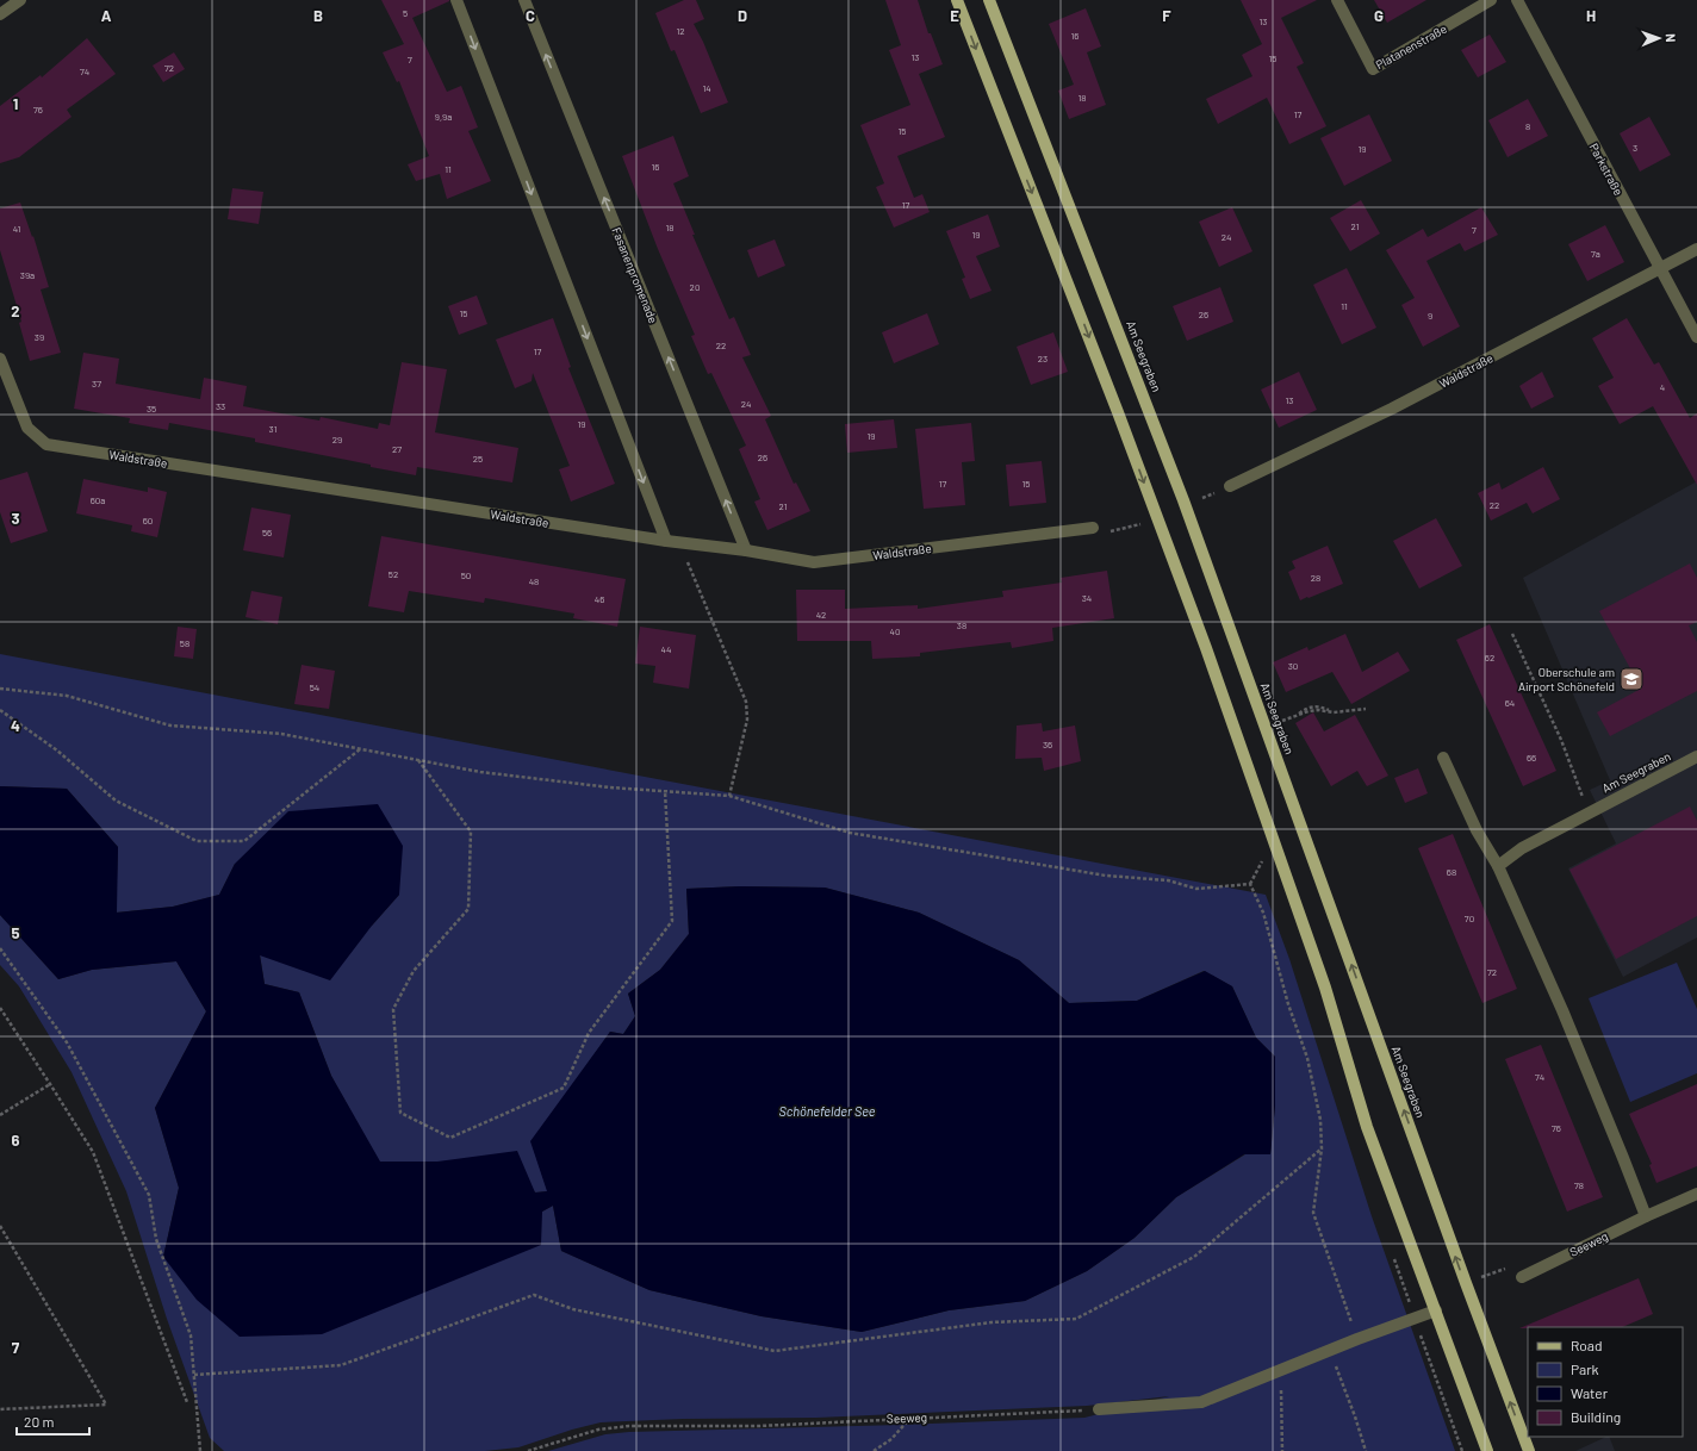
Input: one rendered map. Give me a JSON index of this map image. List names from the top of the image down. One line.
{"streets":{"main road":["Am Seegraben"],"street":["Platanenstraße","Parkstraße","Fasanenpromenade","Waldstraße","Seeweg"]},"crossings":[["Parkstraße","Waldstraße"],["Fasanenpromenade","Waldstraße"]],"water":["Schönefelder See"],"places":{"school or university":["Oberschule am Airport Schönefeld"]},"house_numbers":["5","13","12","16","13","15","7","72","74","14","18","76","17","9,9a","8","15","3","19","16","11","17","21","18","41","7","19","24","7a","39a","20","11","15","26","9","39","22","17","23","37","4","13","24","33","35","19","31","19","29","27","26","25","17","15","60a","22","21","60","56","52","50","28","48","34","46","42","38","40","58","44","62","30","54","64","36","66","68","70","72","74","76","78"],"legend":["Road","Park","Water","Building"],"scale_bar":"20 m","north":"right","grid":{"columns":["A","B","C","D","E","F","G","H"],"rows":["1","2","3","4","5","6","7"]}}
